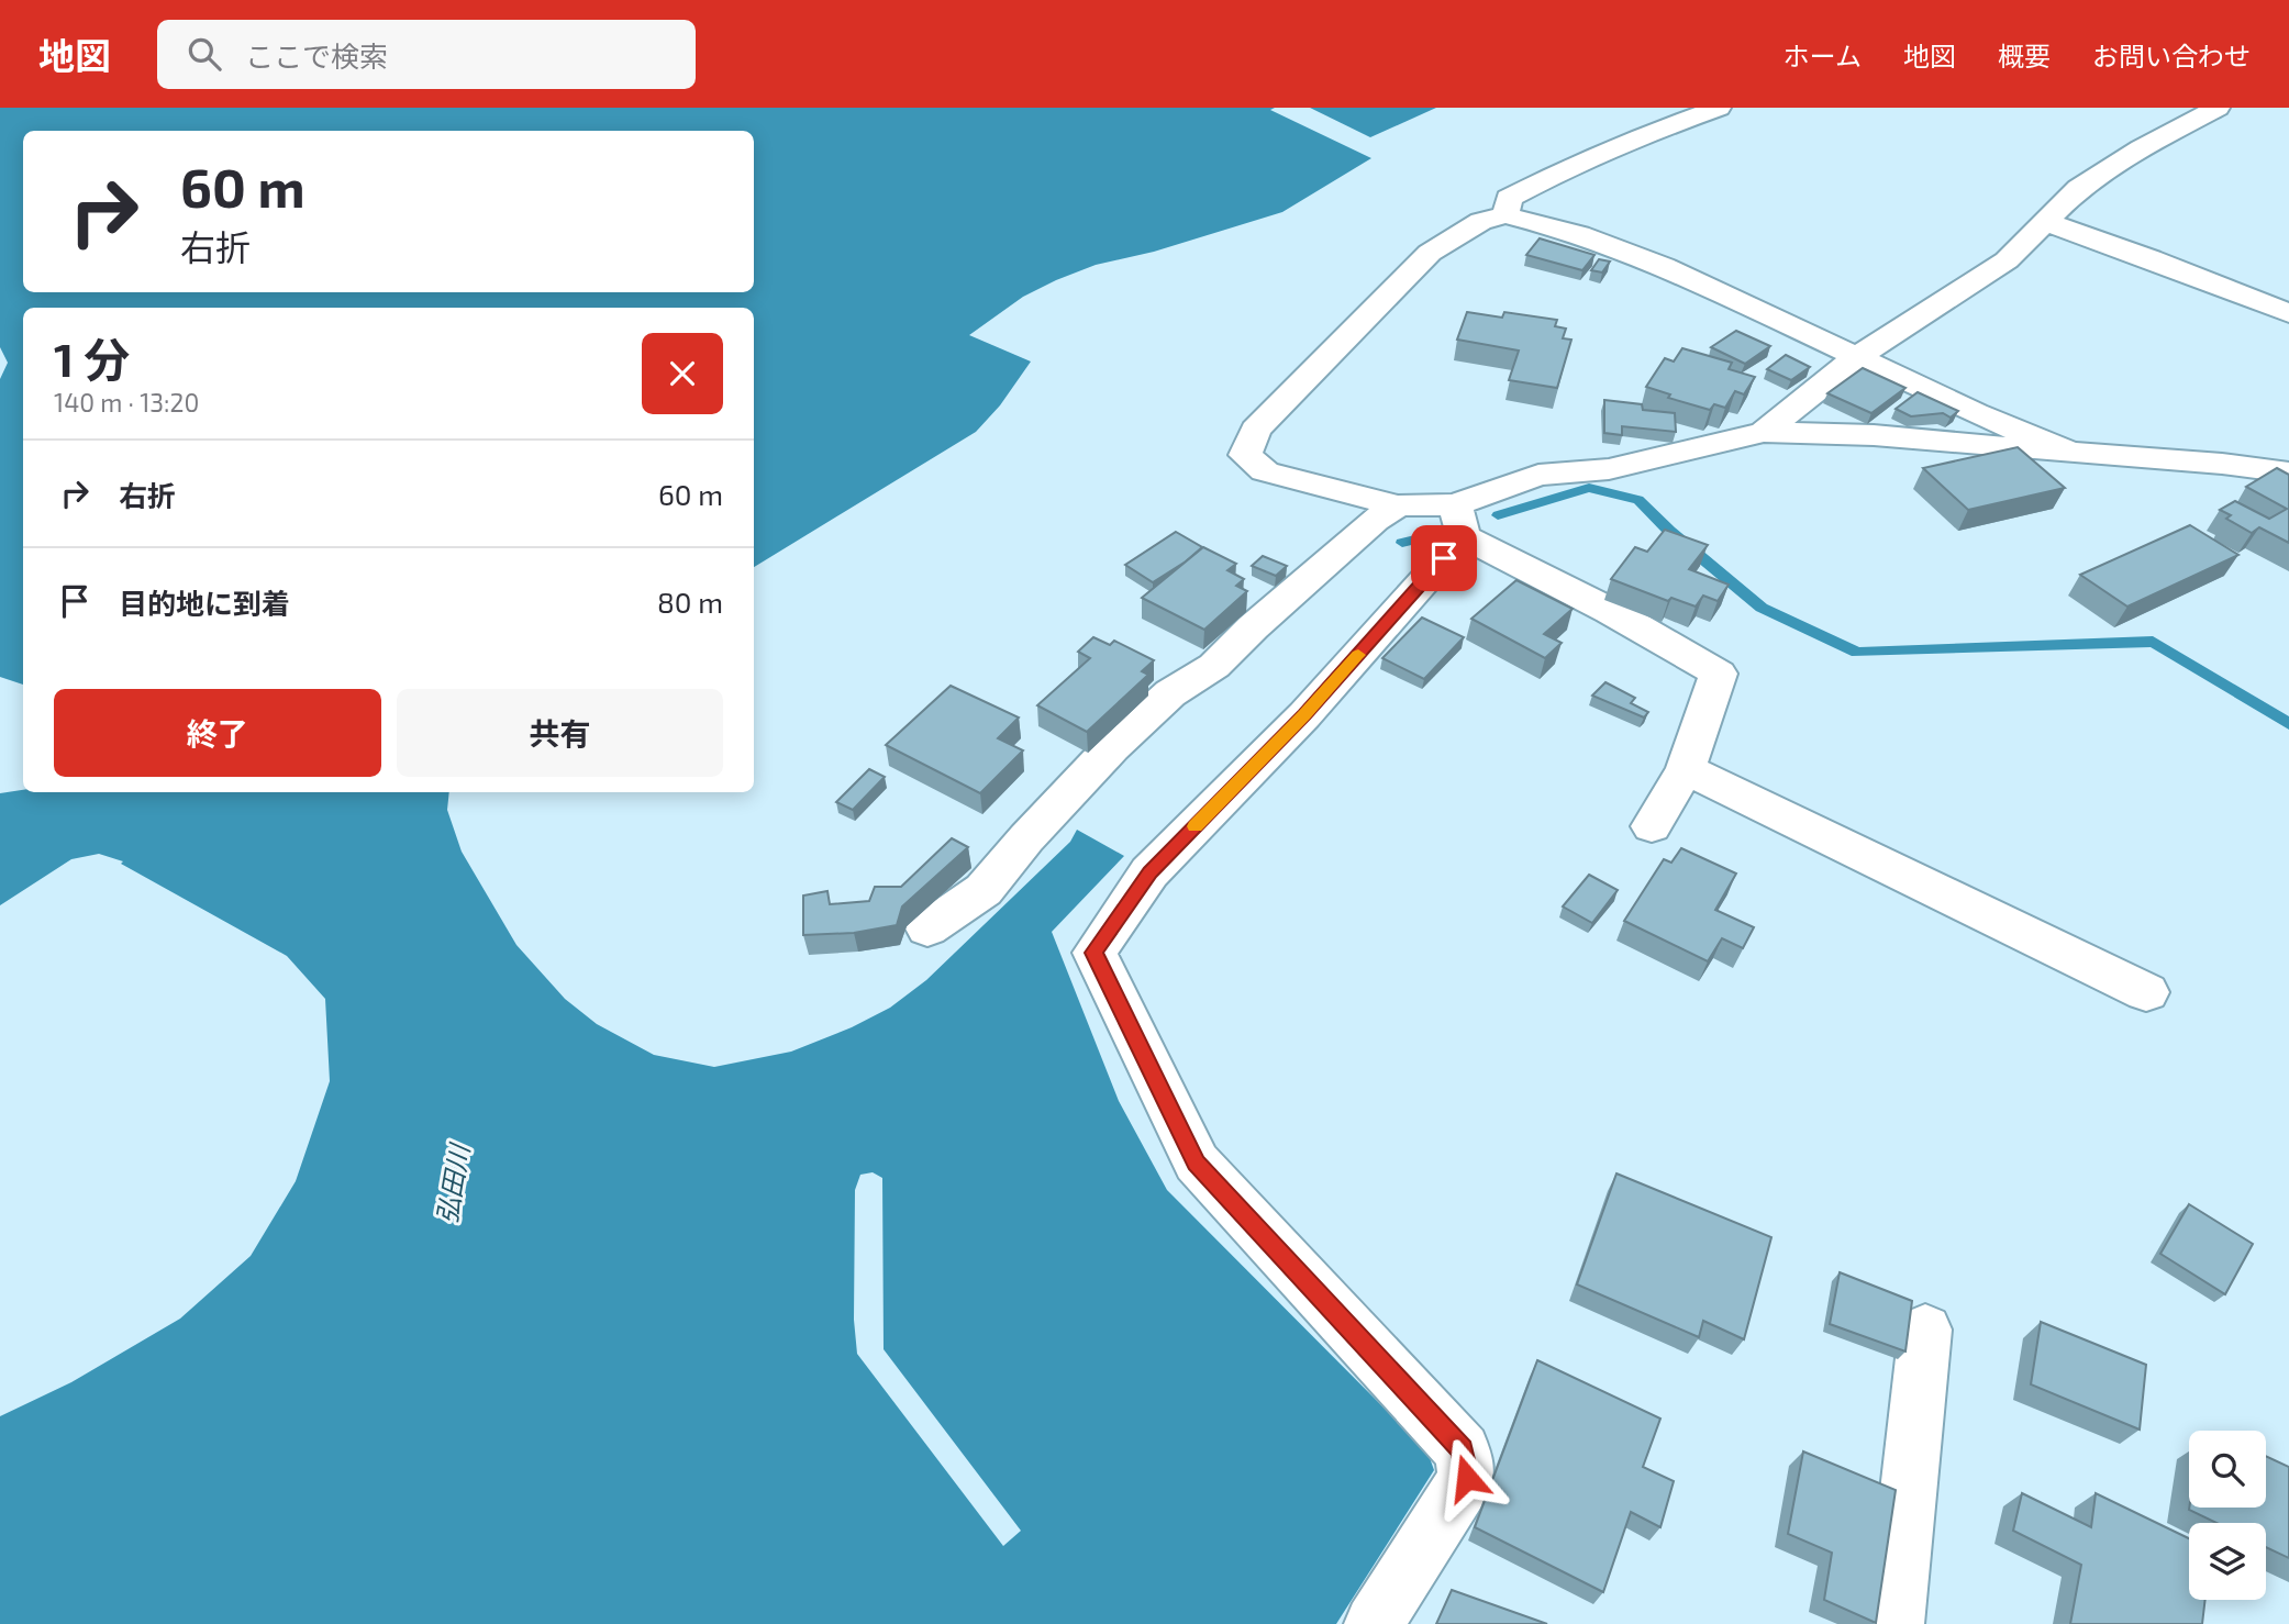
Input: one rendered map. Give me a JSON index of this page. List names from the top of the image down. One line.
{"water":["弘田川"],"page":{"header":"地図","search":"ここで検索","nav":["ホーム","地図","概要","お問い合わせ"],"turn":["60 m","右折"],"heading":["1 分","140 m · 13:20"],"list":[{"name":"右折","value":"60 m"},{"name":"目的地に到着","value":"80 m"}],"buttons":["終了","共有"]}}
